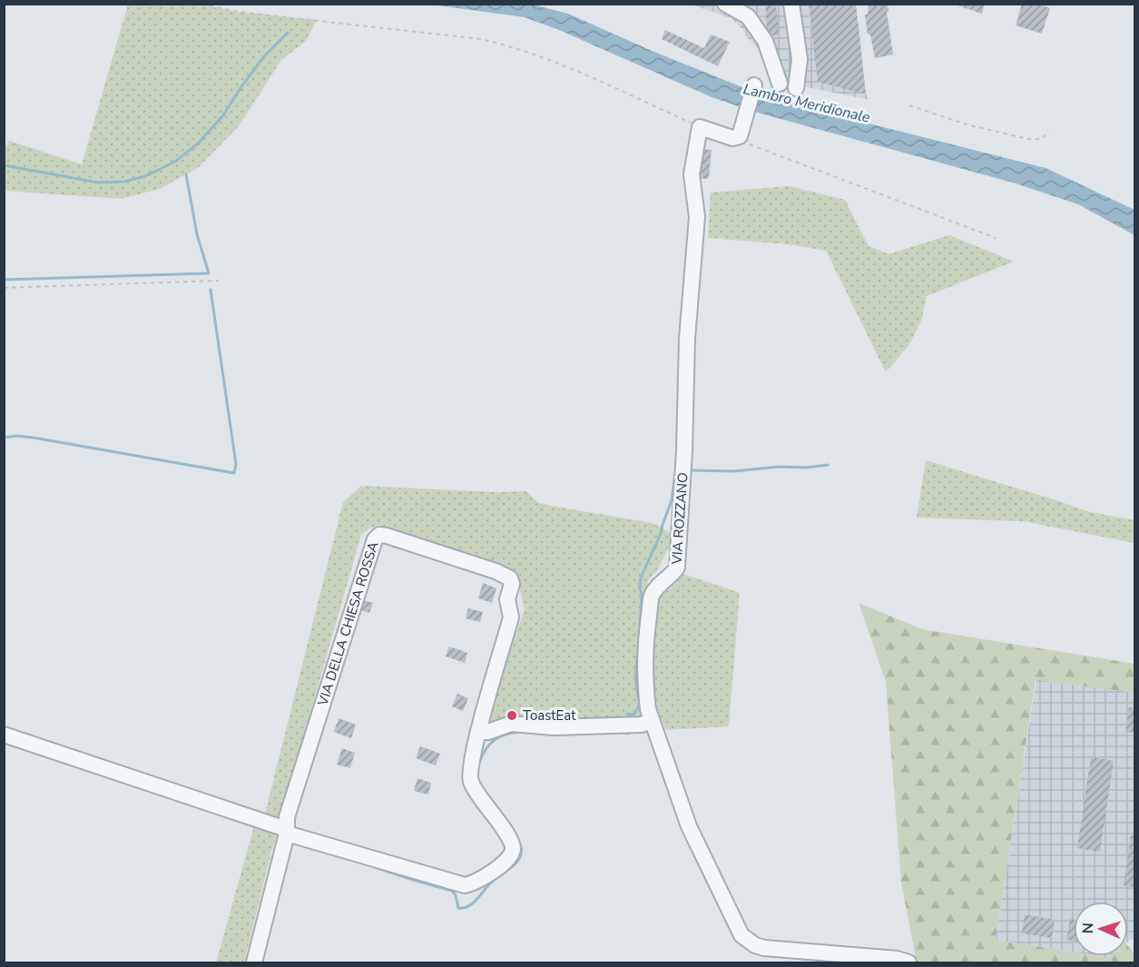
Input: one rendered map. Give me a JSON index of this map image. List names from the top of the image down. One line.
{"streets":{"street":["VIA ROZZANO","VIA DELLA CHIESA ROSSA"]},"water":["Lambro Meridionale"],"places":["ToastEat"],"north":"left"}
